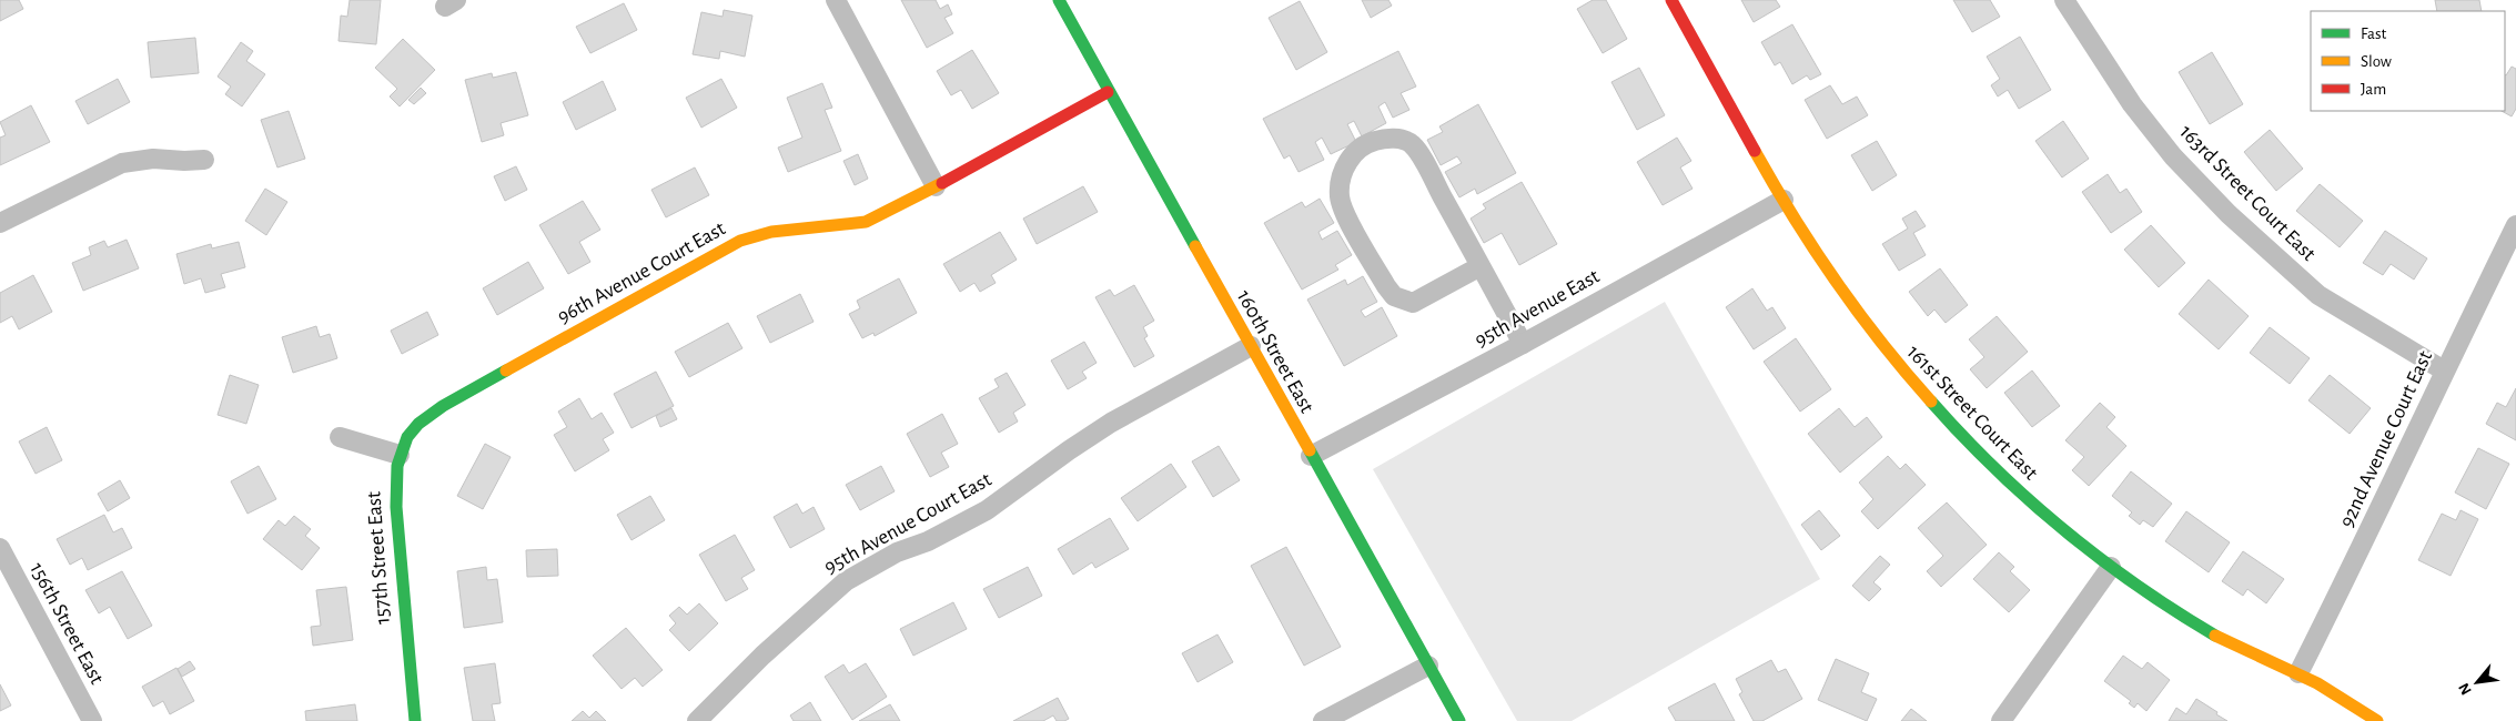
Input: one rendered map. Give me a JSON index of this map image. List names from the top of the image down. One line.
{"streets":{"street":["163rd Street Court East","96th Avenue Court East","95th Avenue East","160th Street East","161st Street Court East","92nd Avenue Court East","95th Avenue Court East","157th Street East","156th Street East"]},"crossings":[["163rd Street Court East","92nd Avenue Court East"],["96th Avenue Court East","160th Street East"],["96th Avenue Court East","157th Street East"],["95th Avenue East","160th Street East"],["95th Avenue East","161st Street Court East"],["160th Street East","95th Avenue Court East"],["161st Street Court East","92nd Avenue Court East"]],"legend":["Fast","Slow","Jam"],"north":"bottom left"}
